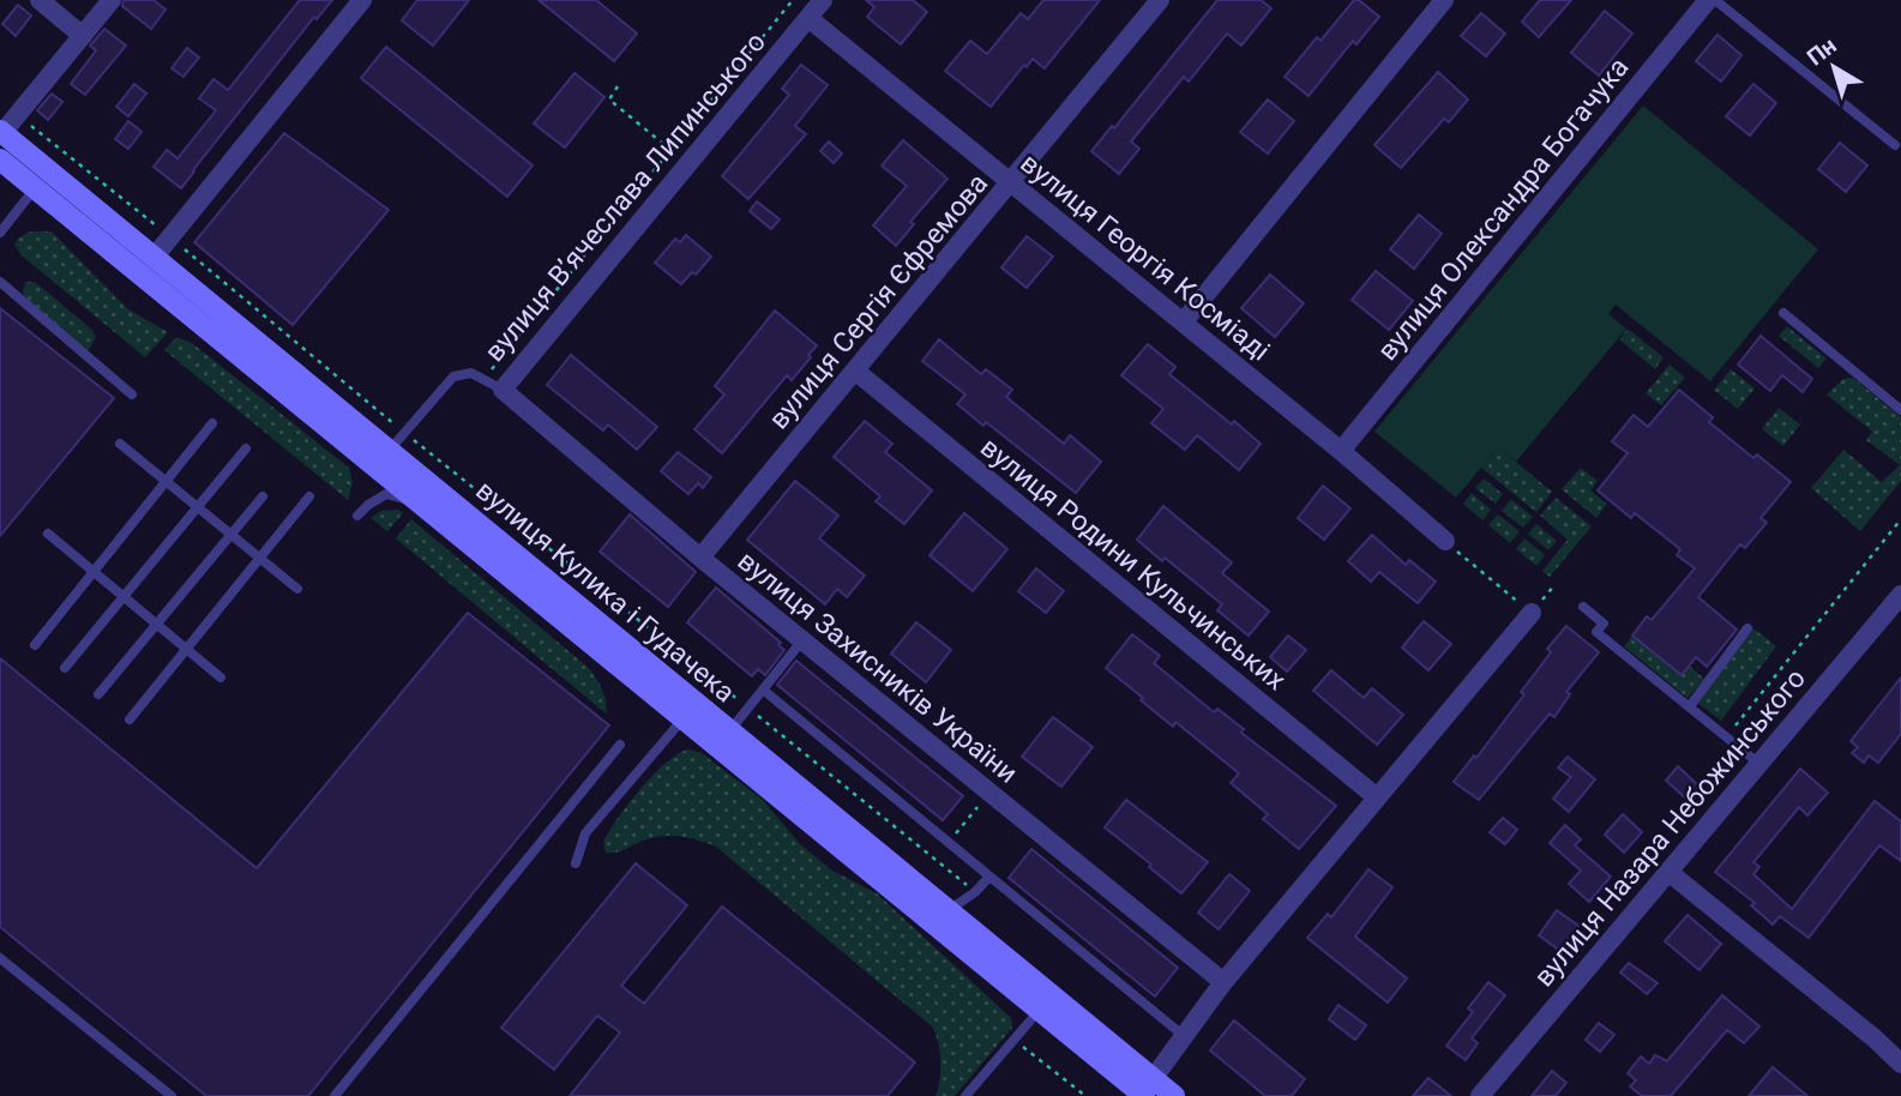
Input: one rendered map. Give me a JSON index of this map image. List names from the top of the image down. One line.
{"streets":{"main road":["вулиця Кулика і Гудачека"],"street":["вулиця Вʼячеслава Липинського","вулиця Олександра Богачука","вулиця Георгія Косміаді","вулиця Сергія Єфремова","вулиця Родини Кульчинських","вулиця Захисників України","вулиця Назара Небожинського"]},"crossings":[["вулиця Вʼячеслава Липинського","вулиця Георгія Косміаді"],["вулиця Вʼячеслава Липинського","вулиця Захисників України"],["вулиця Олександра Богачука","вулиця Георгія Косміаді"],["вулиця Георгія Косміаді","вулиця Сергія Єфремова"],["вулиця Сергія Єфремова","вулиця Родини Кульчинських"],["вулиця Сергія Єфремова","вулиця Захисників України"]],"north":"top left"}
